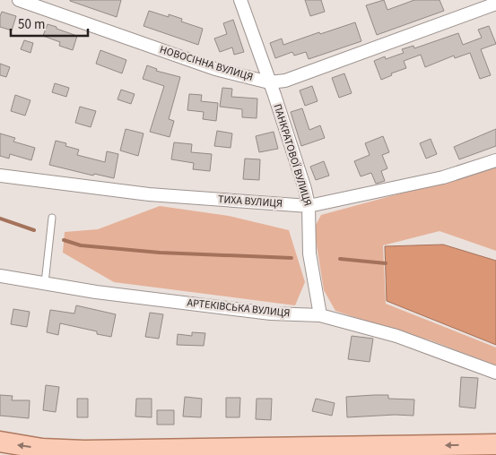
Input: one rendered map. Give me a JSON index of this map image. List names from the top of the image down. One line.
{"streets":{"street":["НОВОСІННА ВУЛИЦЯ","ПАНКРАТОВОЇ ВУЛИЦЯ","ТИХА ВУЛИЦЯ","АРТЕКІВСЬКА ВУЛИЦЯ"]},"crossings":[["НОВОСІННА ВУЛИЦЯ","ПАНКРАТОВОЇ ВУЛИЦЯ"],["ПАНКРАТОВОЇ ВУЛИЦЯ","ТИХА ВУЛИЦЯ"],["ПАНКРАТОВОЇ ВУЛИЦЯ","АРТЕКІВСЬКА ВУЛИЦЯ"]],"scale_bar":"50 m"}
